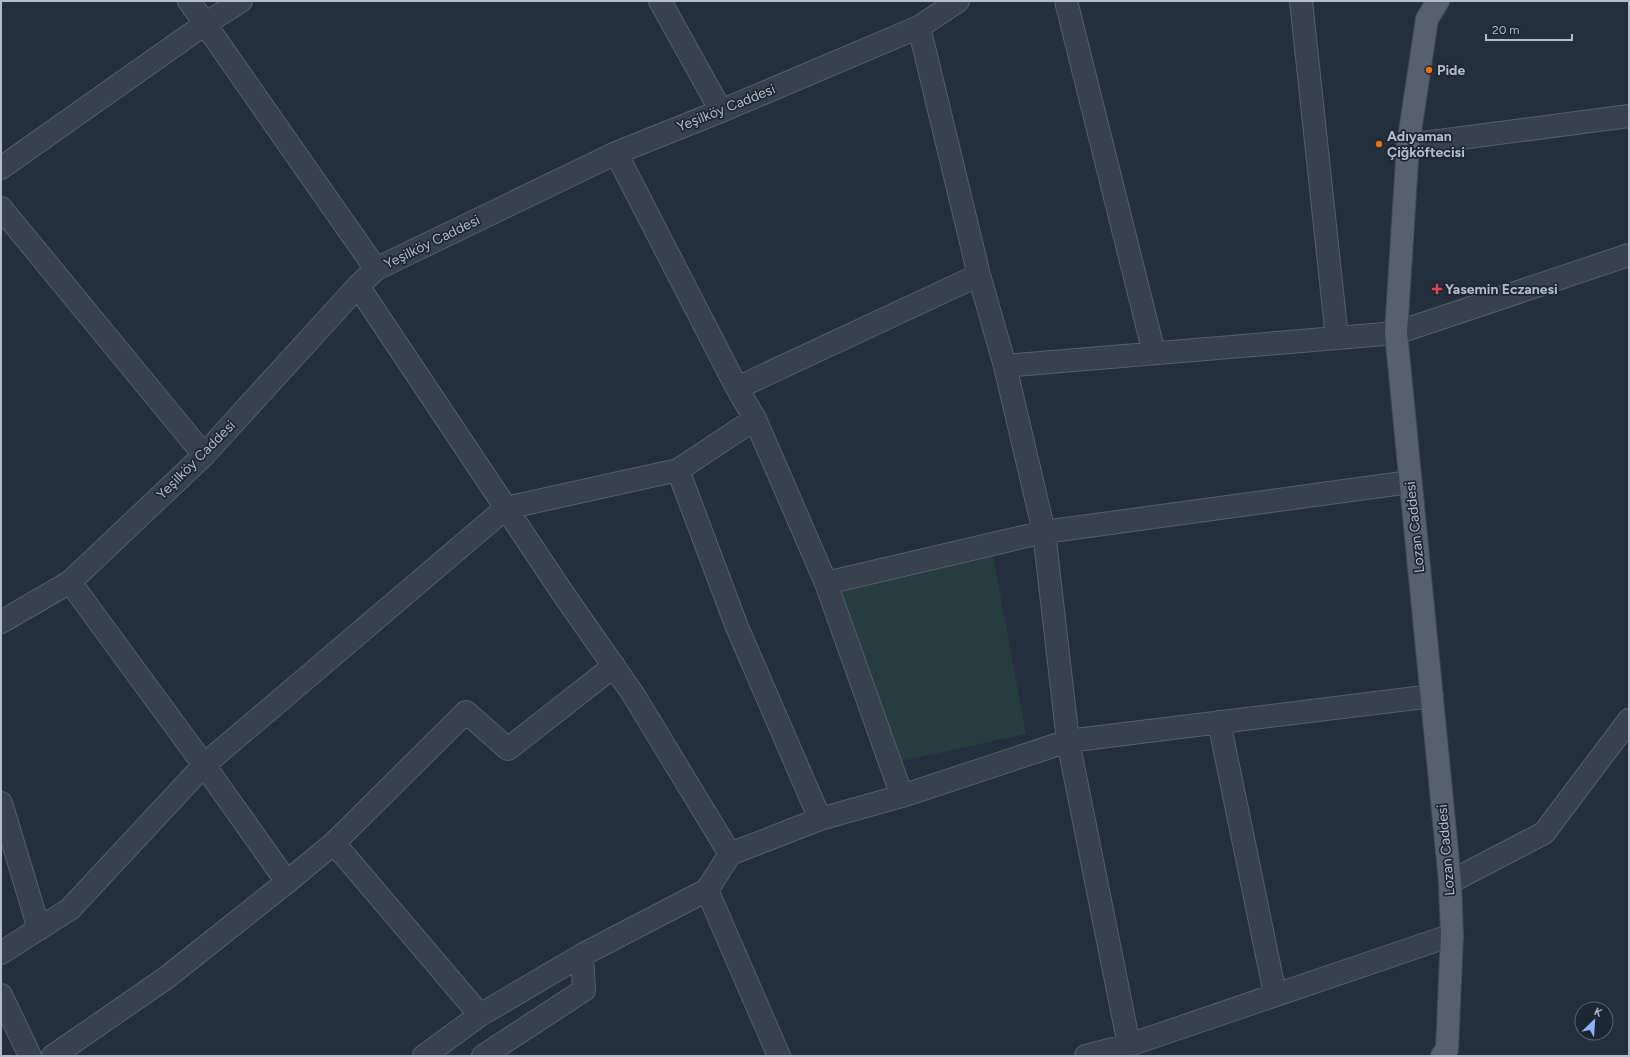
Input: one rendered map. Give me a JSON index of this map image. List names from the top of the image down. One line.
{"streets":{"main road":["Lozan Caddesi"],"street":["Yeşilköy Caddesi"]},"places":{"other":["Pide","Adıyaman Çiğköftecisi"],"health":["Yasemin Eczanesi"]},"scale_bar":"20 m","north":"top right"}
